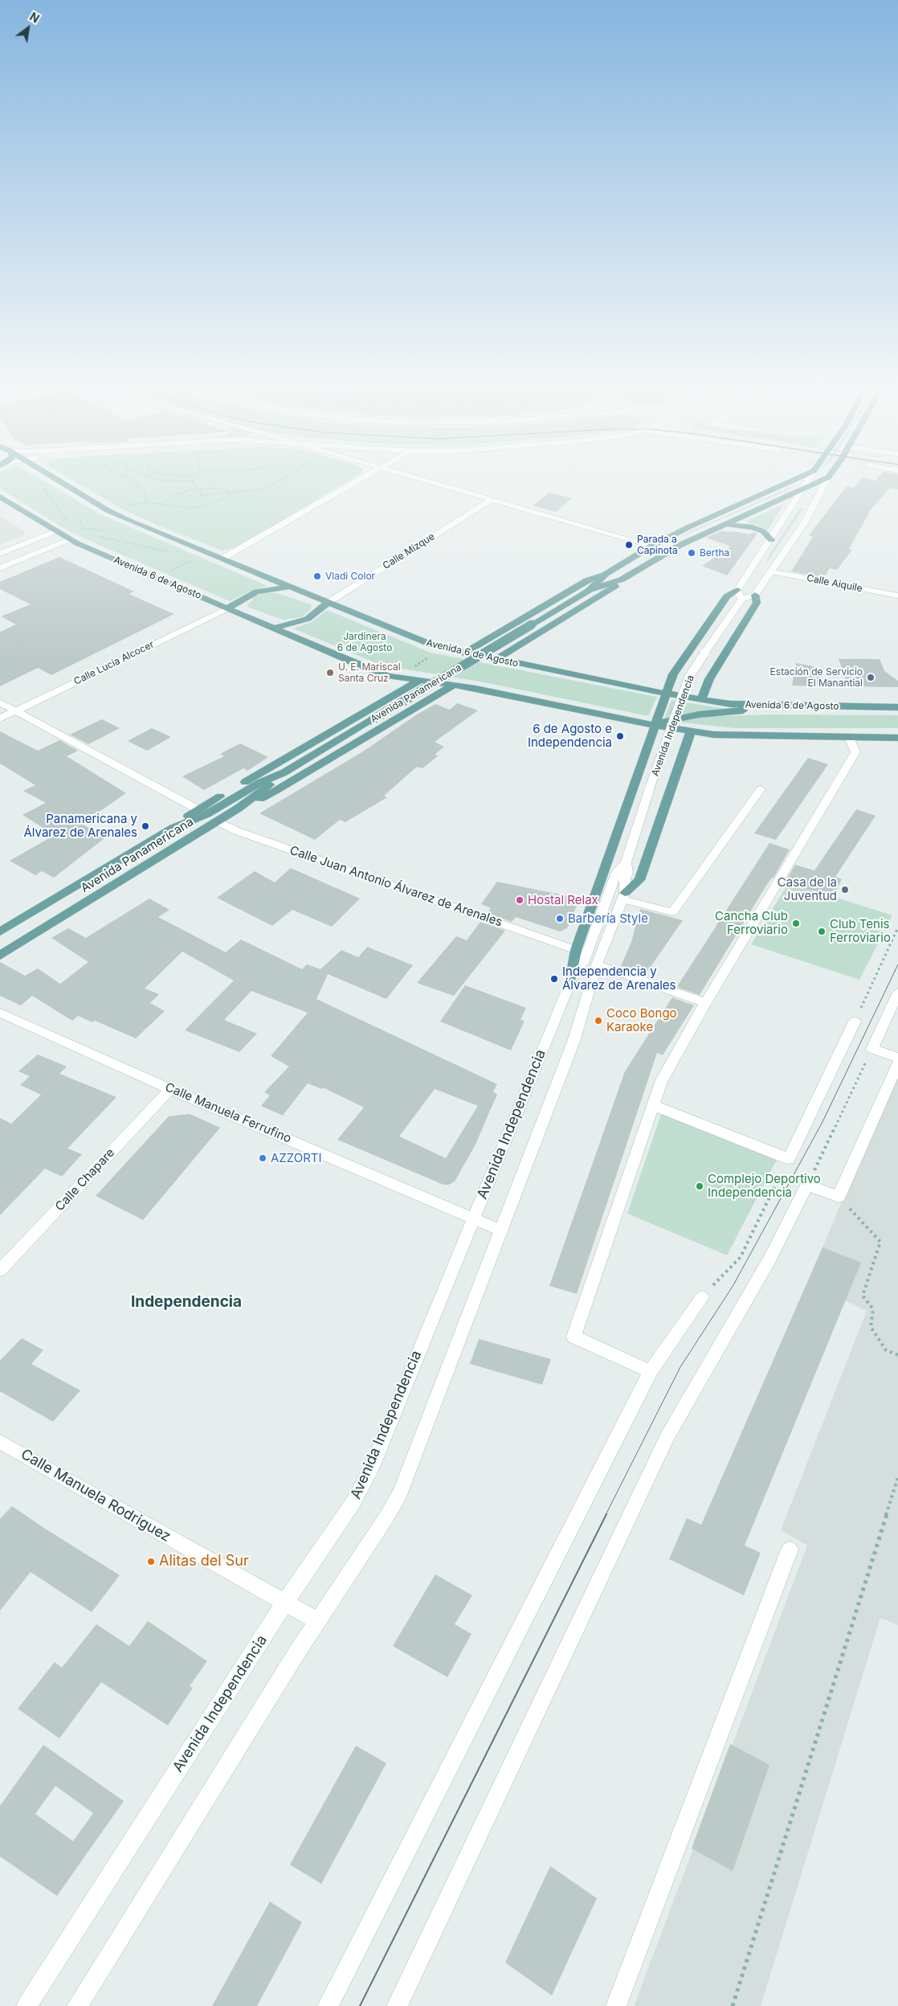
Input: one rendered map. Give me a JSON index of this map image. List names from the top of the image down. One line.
{"streets":{"main road":["Avenida 6 de Agosto","Avenida Panamericana"],"street":["Calle Mizque","Calle Aiquile","Calle Lucia Alcocer","Avenida Independencia","Calle Juan Antonio Álvarez de Arenales","Calle Manuela Ferrufino","Calle Chapare","Calle Manuela Rodriguez"]},"crossings":[["Calle Mizque","Avenida 6 de Agosto"],["Avenida 6 de Agosto","Calle Lucia Alcocer"],["Avenida Panamericana","Calle Juan Antonio Álvarez de Arenales"],["Avenida Independencia","Calle Manuela Ferrufino"],["Avenida Independencia","Calle Manuela Rodriguez"],["Calle Manuela Ferrufino","Calle Chapare"]],"districts":["Independencia"],"parks":["Jardinera 6 de Agosto"],"places":["Parada a Capinota","Bertha","Vladi Color","U. E. Mariscal Santa Cruz","Estación de Servicio El Manantial","6 de Agosto e Independencia","Panamericana y Álvarez de Arenales","Casa de la Juventud","Hostal Relax","Barbería Style","Cancha Club Ferroviario","Club Tenis Ferroviario","Independencia y Álvarez de Arenales","Coco Bongo Karaoke","AZZORTI","Complejo Deportivo Independencia","Alitas del Sur"],"north":"top right"}
